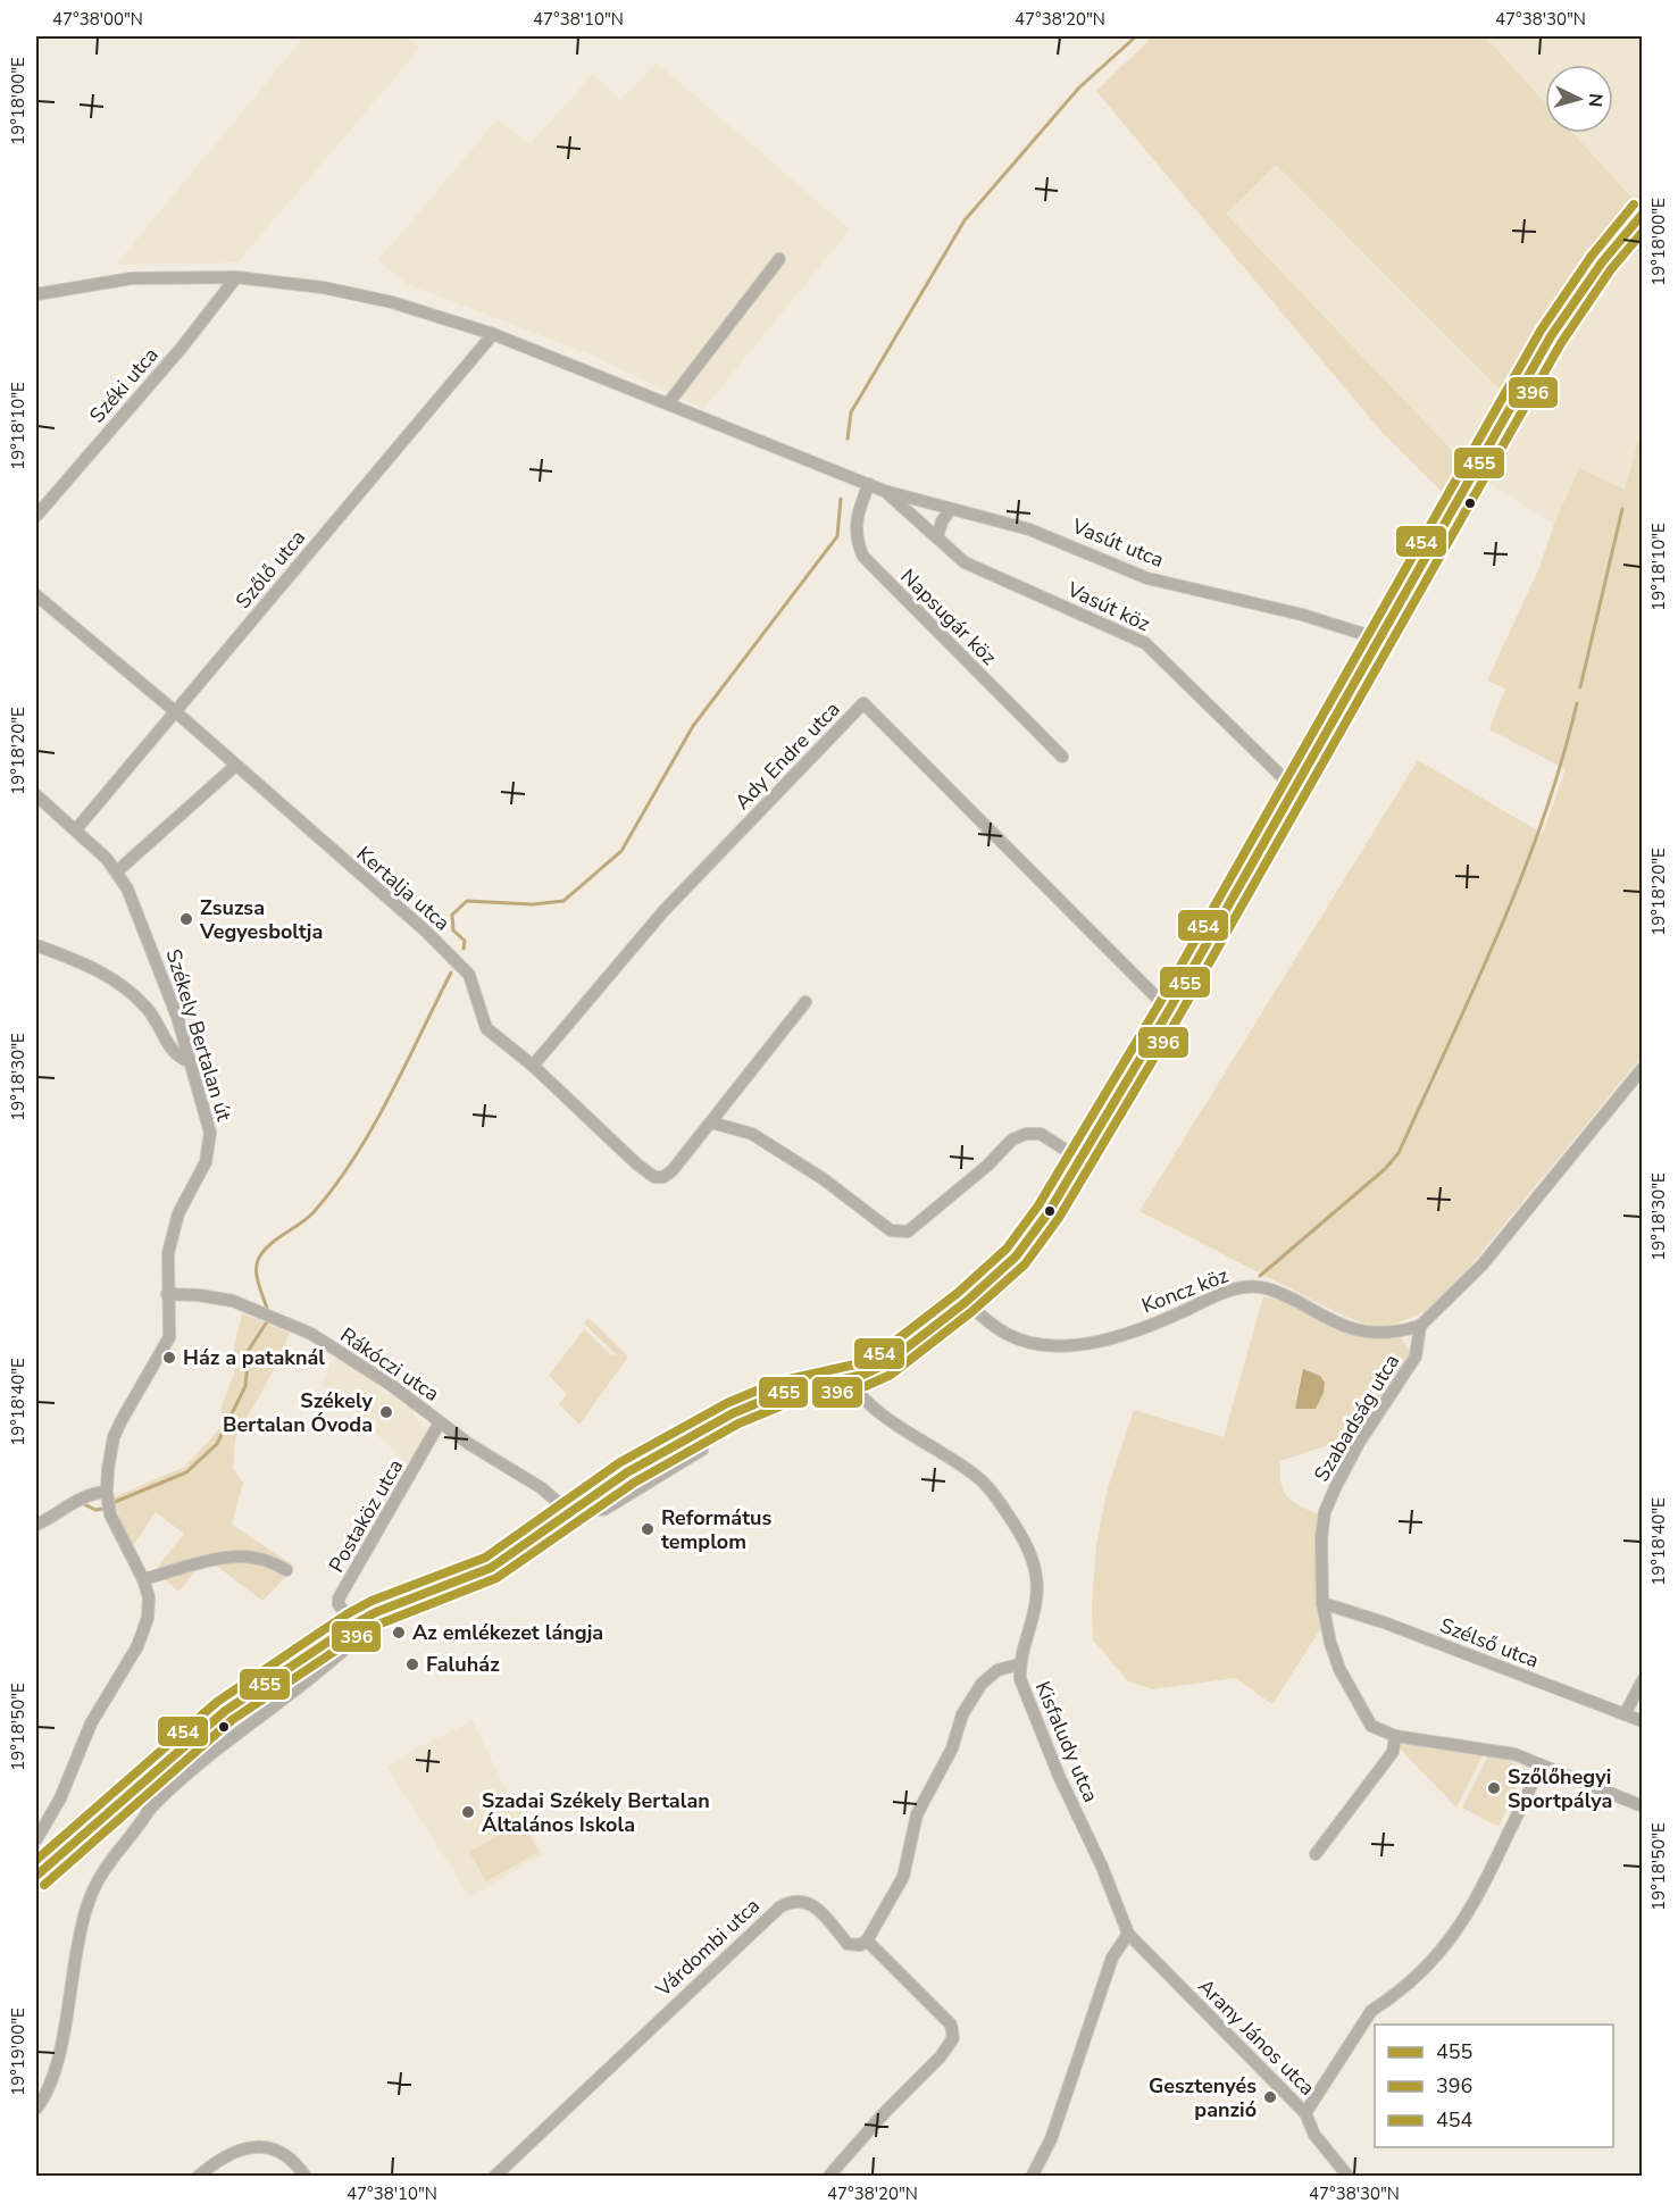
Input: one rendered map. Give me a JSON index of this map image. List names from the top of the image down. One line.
{"streets":{"street":["Széki utca","Vasút utca","Szőlő utca","Vasút köz","Napsugár köz","Ady Endre utca","Kertalja utca","Székely Bertalan út","Koncz köz","Rákóczi utca","Szabadság utca","Postaköz utca","Szélső utca","Kisfaludy utca","Várdombi utca","Arany János utca"]},"crossings":[["Vasút utca","Vasút köz"],["Szőlő utca","Kertalja utca"],["Szőlő utca","Székely Bertalan út"],["Ady Endre utca","Kertalja utca"],["Székely Bertalan út","Rákóczi utca"],["Koncz köz","Szabadság utca"],["Rákóczi utca","Postaköz utca"],["Szabadság utca","Szélső utca"],["Kisfaludy utca","Arany János utca"]],"places":["Zsuzsa Vegyesboltja","Ház a pataknál","Székely Bertalan Óvoda","Református templom","Az emlékezet lángja","Faluház","Szőlőhegyi Sportpálya","Szadai Székely Bertalan Általános Iskola","Gesztenyés panzió"],"lines":["transit line 454","transit line 455","transit line 396"],"legend":["455","396","454"],"north":"right","coordinates":["47°38'00\"N","47°38'10\"N","47°38'20\"N","47°38'30\"N","19°18'00\"E","19°18'10\"E","19°18'20\"E","19°18'30\"E","19°18'40\"E","19°18'50\"E","19°19'00\"E"]}
